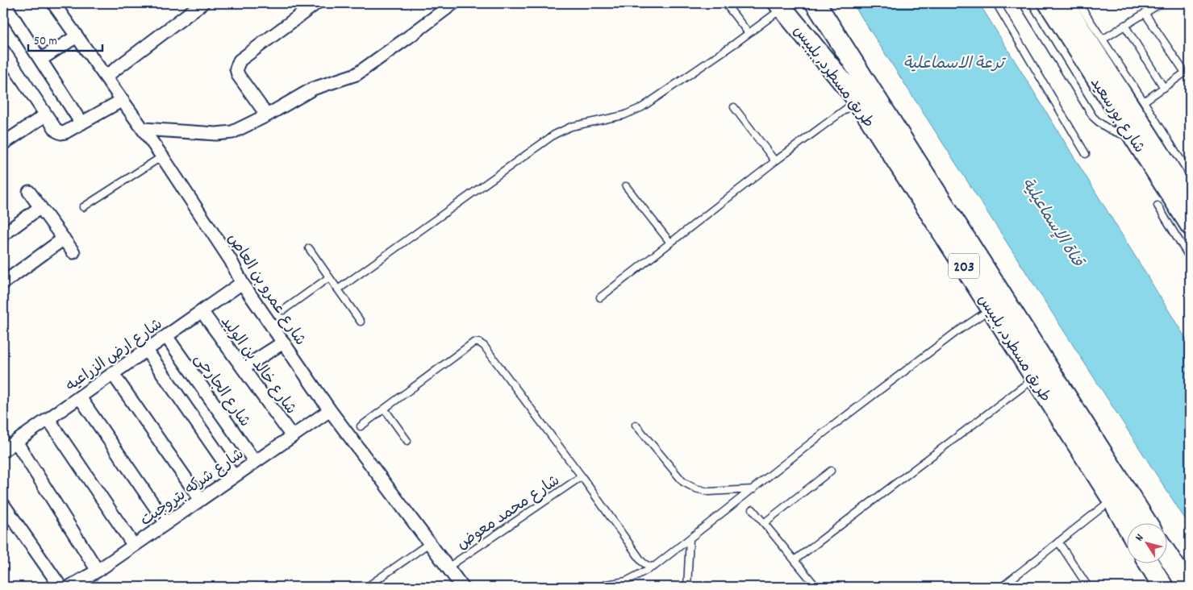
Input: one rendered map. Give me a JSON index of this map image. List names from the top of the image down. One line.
{"streets":{"main road":["طريق مسطرد, بلبيس","شارع بورسعيد","203"],"street":["شارع عمرو بن العاص","شارع ارض الزراعيه","شارع خالد بن الوليد","شارع الجارحى","شارع شركه بتروجيت"],"lane":["شارع محمد معوض"]},"crossings":[["شارع عمرو بن العاص","شارع ارض الزراعيه"],["شارع عمرو بن العاص","شارع شركه بتروجيت"],["شارع عمرو بن العاص","شارع محمد معوض"],["شارع ارض الزراعيه","شارع خالد بن الوليد"],["شارع ارض الزراعيه","شارع الجارحى"],["شارع خالد بن الوليد","شارع شركه بتروجيت"],["شارع الجارحى","شارع شركه بتروجيت"]],"water":["ترعة الاسماعلية","قناة الإسماعيلية"],"scale_bar":"50 m","north":"top left"}
